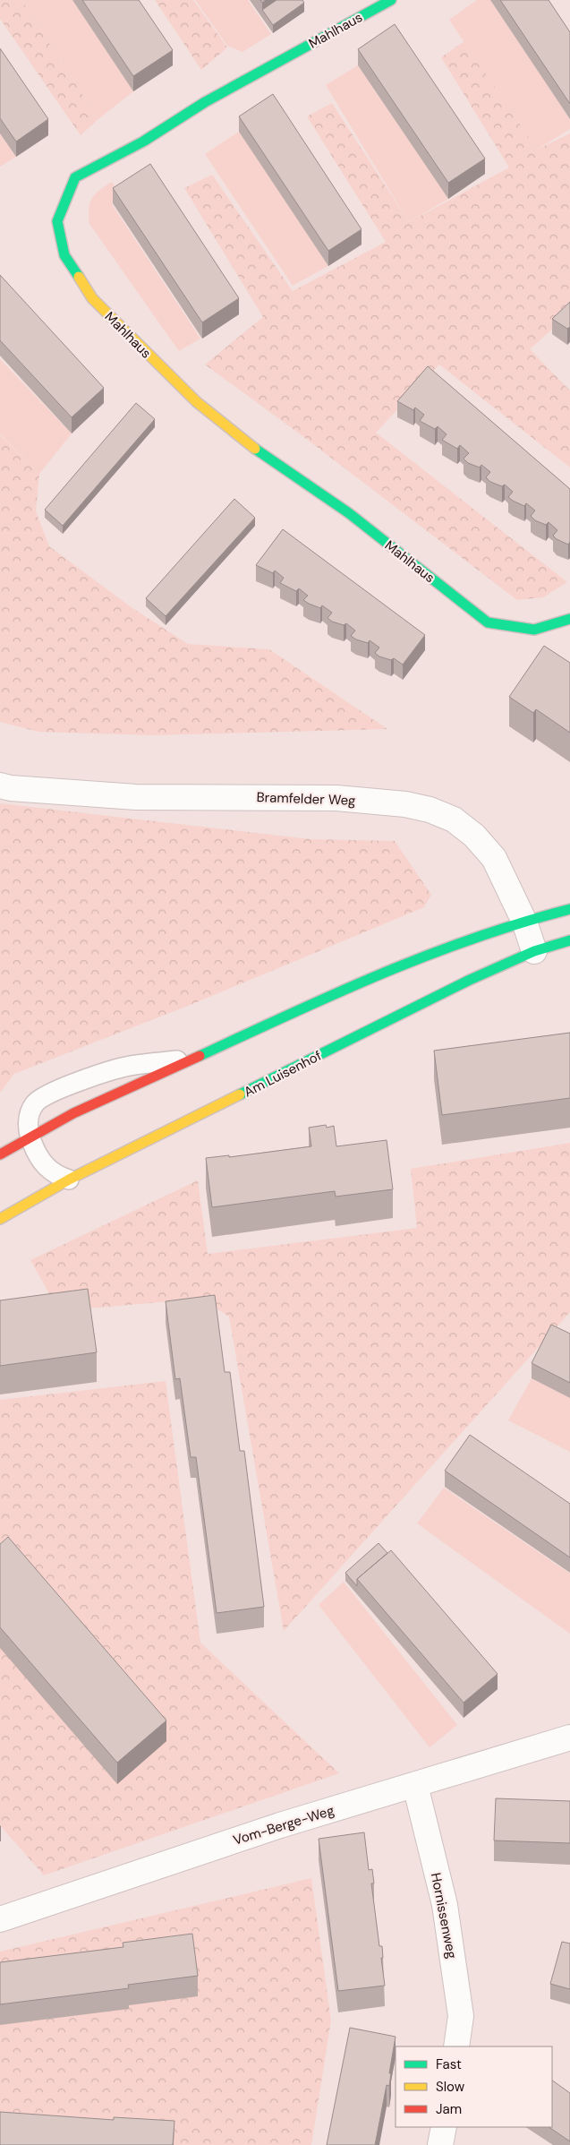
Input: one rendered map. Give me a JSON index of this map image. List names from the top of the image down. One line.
{"streets":{"main road":["Mahlhaus","Am Luisenhof"],"street":["Bramfelder Weg","Vom-Berge-Weg","Hornissenweg"]},"crossings":[["Bramfelder Weg","Am Luisenhof"],["Vom-Berge-Weg","Hornissenweg"]],"legend":["Fast","Slow","Jam"]}
